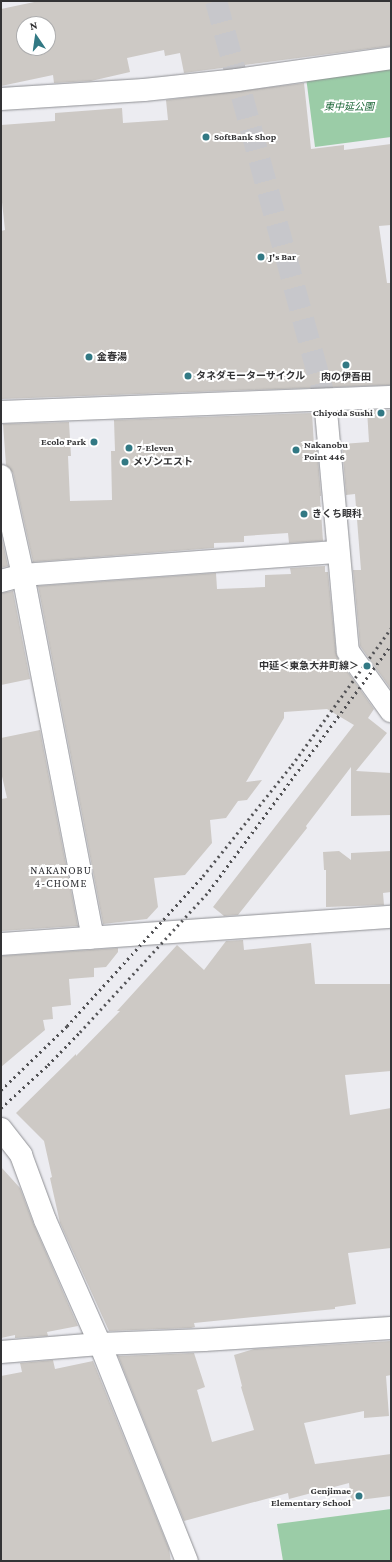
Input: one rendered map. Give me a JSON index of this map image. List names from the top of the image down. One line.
{"districts":["NAKANOBU 4-CHOME"],"parks":["東中延公園"],"places":["SoftBank Shop","J's Bar","金春湯","肉の伊吾田","タネダモーターサイクル","Chiyoda Sushi","Ecolo Park","7-Eleven","Nakanobu Point 446","メゾンエスト","きくち眼科","中延＜東急大井町線＞","Genjimae Elementary School"],"north":"top"}
